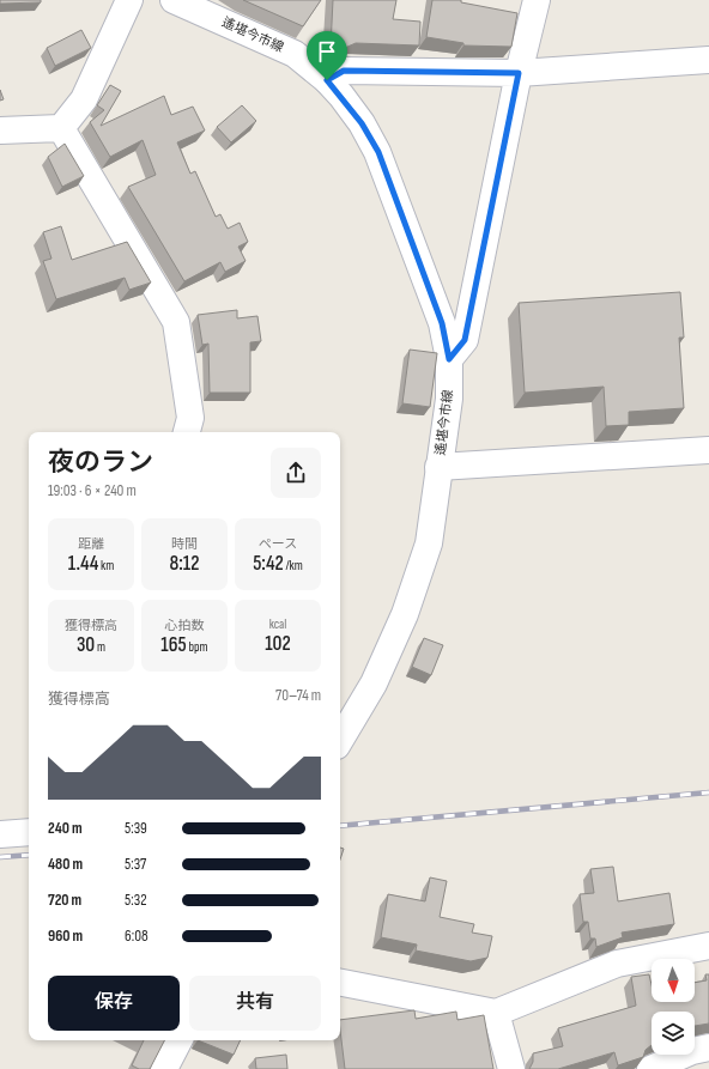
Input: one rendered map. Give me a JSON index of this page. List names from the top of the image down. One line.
{"streets":{"street":["遙堪今市線"]},"north":"bottom","page":{"heading":["夜のラン","19:03 · 6 × 240 m"],"stats":[["距離","1.44 km"],["時間","8:12"],["ペース","5:42 /km"],["獲得標高","30 m"],["心拍数","165 bpm"],["kcal","102"]],"chart":["獲得標高","70–74 m"],"list":[{"name":"240 m","note":"5:39"},{"name":"480 m","note":"5:37"},{"name":"720 m","note":"5:32"},{"name":"960 m","note":"6:08"}],"buttons":["保存","共有"]}}
